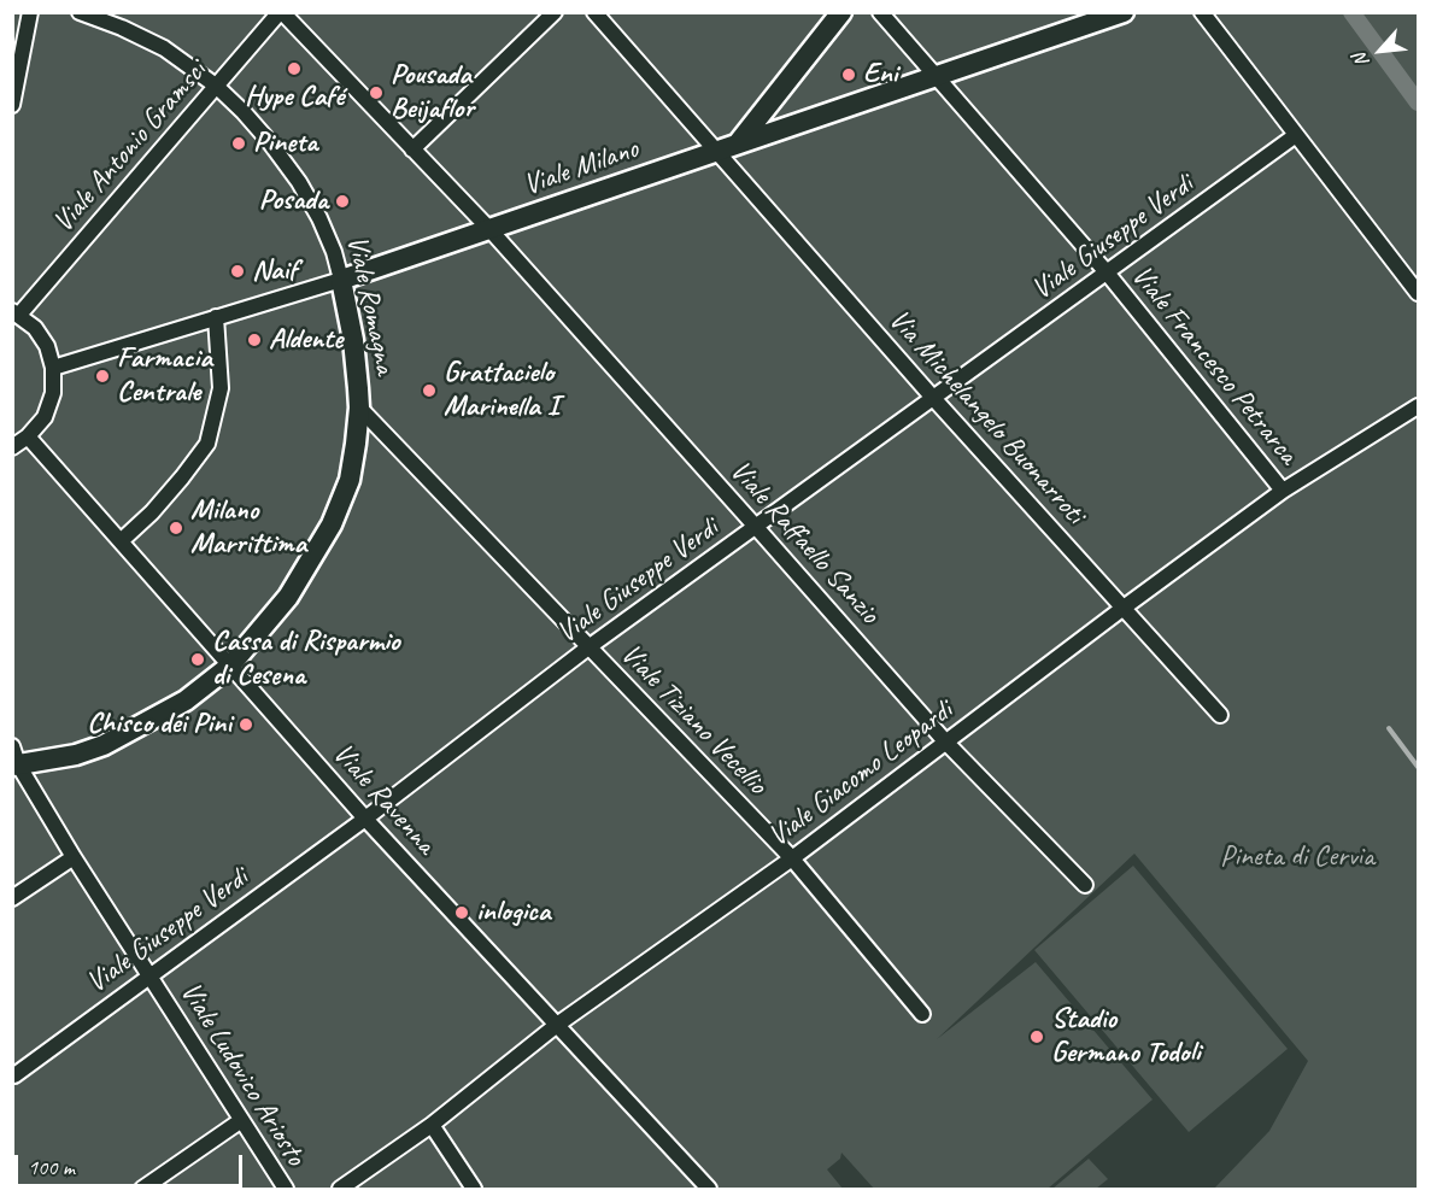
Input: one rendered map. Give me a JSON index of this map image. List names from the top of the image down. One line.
{"streets":{"street":["Viale Antonio Gramsci","Viale Milano","Viale Giuseppe Verdi","Viale Romagna","Viale Francesco Petrarca","Via Michelangelo Buonarroti","Viale Raffaello Sanzio","Viale Tiziano Vecellio","Viale Giacomo Leopardi","Viale Ravenna","Viale Ludovico Ariosto"]},"crossings":[["Viale Antonio Gramsci","Viale Romagna"],["Viale Antonio Gramsci","Viale Raffaello Sanzio"],["Viale Milano","Viale Romagna"],["Viale Milano","Viale Francesco Petrarca"],["Viale Milano","Via Michelangelo Buonarroti"],["Viale Milano","Viale Raffaello Sanzio"],["Viale Giuseppe Verdi","Viale Francesco Petrarca"],["Viale Giuseppe Verdi","Via Michelangelo Buonarroti"],["Viale Giuseppe Verdi","Viale Raffaello Sanzio"],["Viale Giuseppe Verdi","Viale Tiziano Vecellio"],["Viale Giuseppe Verdi","Viale Ravenna"],["Viale Giuseppe Verdi","Viale Ludovico Ariosto"],["Viale Romagna","Viale Tiziano Vecellio"],["Viale Romagna","Viale Ravenna"],["Viale Romagna","Viale Ludovico Ariosto"],["Viale Francesco Petrarca","Viale Giacomo Leopardi"],["Via Michelangelo Buonarroti","Viale Giacomo Leopardi"],["Viale Raffaello Sanzio","Viale Giacomo Leopardi"],["Viale Tiziano Vecellio","Viale Giacomo Leopardi"],["Viale Giacomo Leopardi","Viale Ravenna"]],"parks":["Pineta di Cervia"],"places":["Hype Café","Eni","Pousada Beijaflor","Pineta","Posada","Naif","Aldente","Farmacia Centrale","Grattacielo Marinella I","Milano Marrittima","Cassa di Risparmio di Cesena","Chisco dei Pini","inlogica","Stadio Germano Todoli"],"scale_bar":"100 m","north":"bottom left"}
